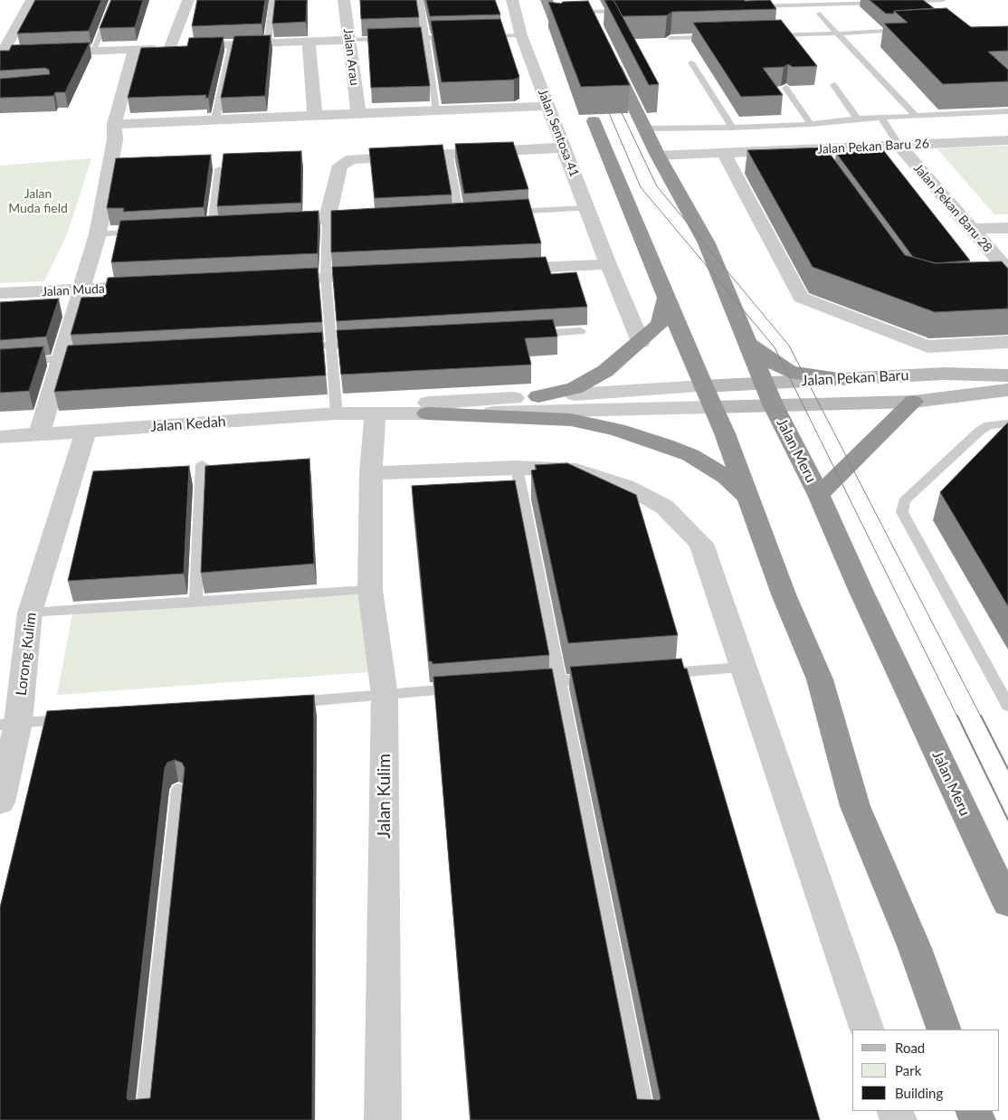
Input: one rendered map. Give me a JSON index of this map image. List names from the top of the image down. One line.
{"streets":{"highway":["Jalan Meru"],"street":["Jalan Arau","Jalan Sentosa 41","Jalan Pekan Baru 26","Jalan Pekan Baru 28","Jalan Muda","Jalan Pekan Baru","Jalan Kedah","Lorong Kulim","Jalan Kulim"]},"crossings":[["Jalan Pekan Baru 26","Jalan Pekan Baru 28"],["Jalan Pekan Baru 26","Jalan Meru"],["Jalan Pekan Baru","Jalan Meru"],["Jalan Kedah","Lorong Kulim"],["Jalan Kedah","Jalan Kulim"]],"parks":["Jalan Muda field"],"legend":["Road","Park","Building"]}
